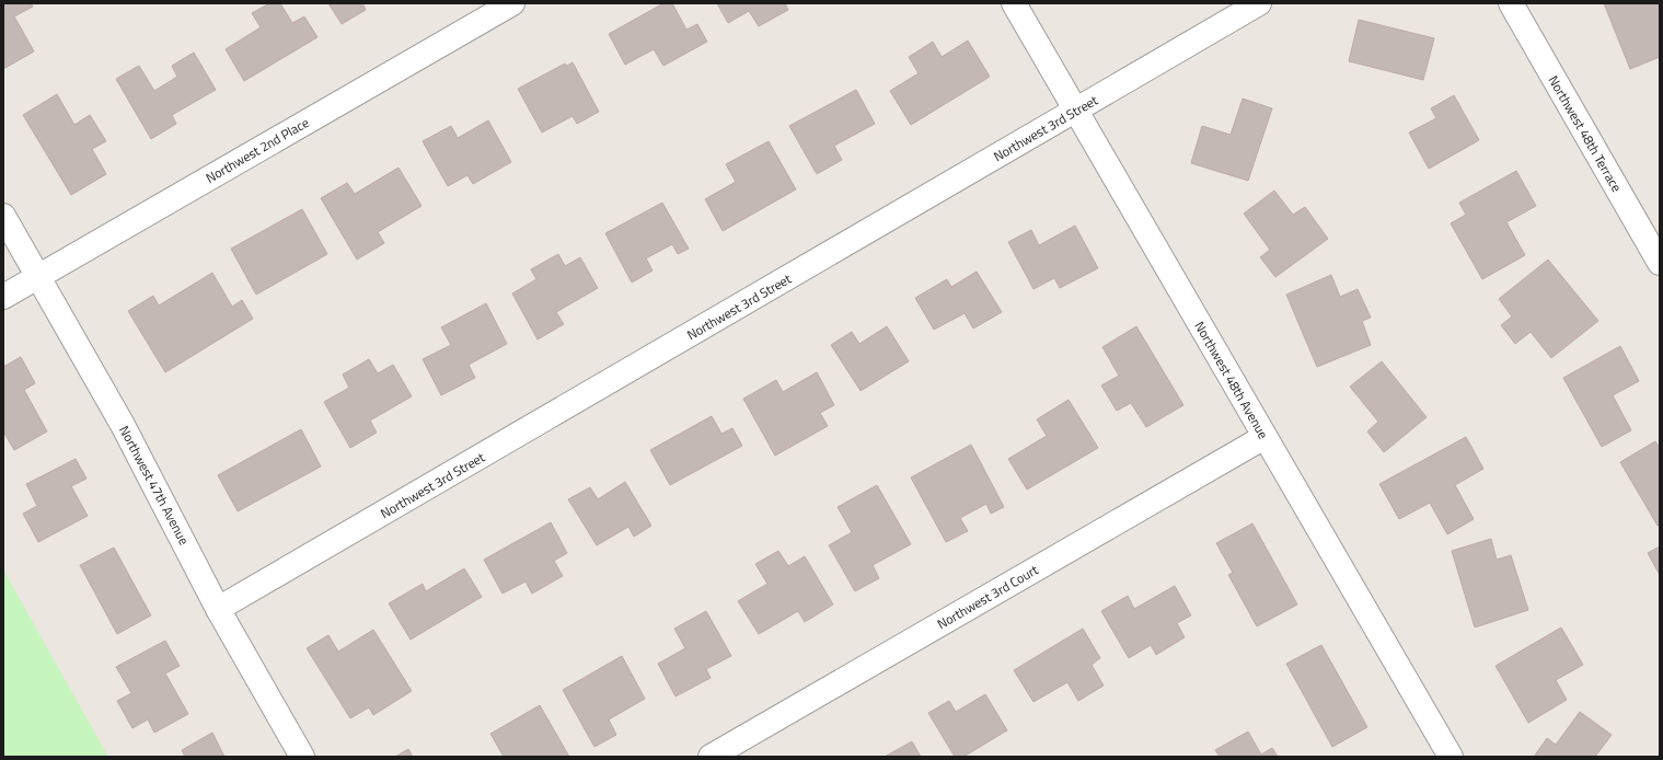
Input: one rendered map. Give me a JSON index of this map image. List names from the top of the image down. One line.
{"streets":{"street":["Northwest 3rd Street","Northwest 48th Terrace","Northwest 2nd Place","Northwest 48th Avenue","Northwest 47th Avenue","Northwest 3rd Court"]},"crossings":[["Northwest 3rd Street","Northwest 48th Avenue"],["Northwest 3rd Street","Northwest 47th Avenue"],["Northwest 2nd Place","Northwest 47th Avenue"],["Northwest 48th Avenue","Northwest 3rd Court"]]}
